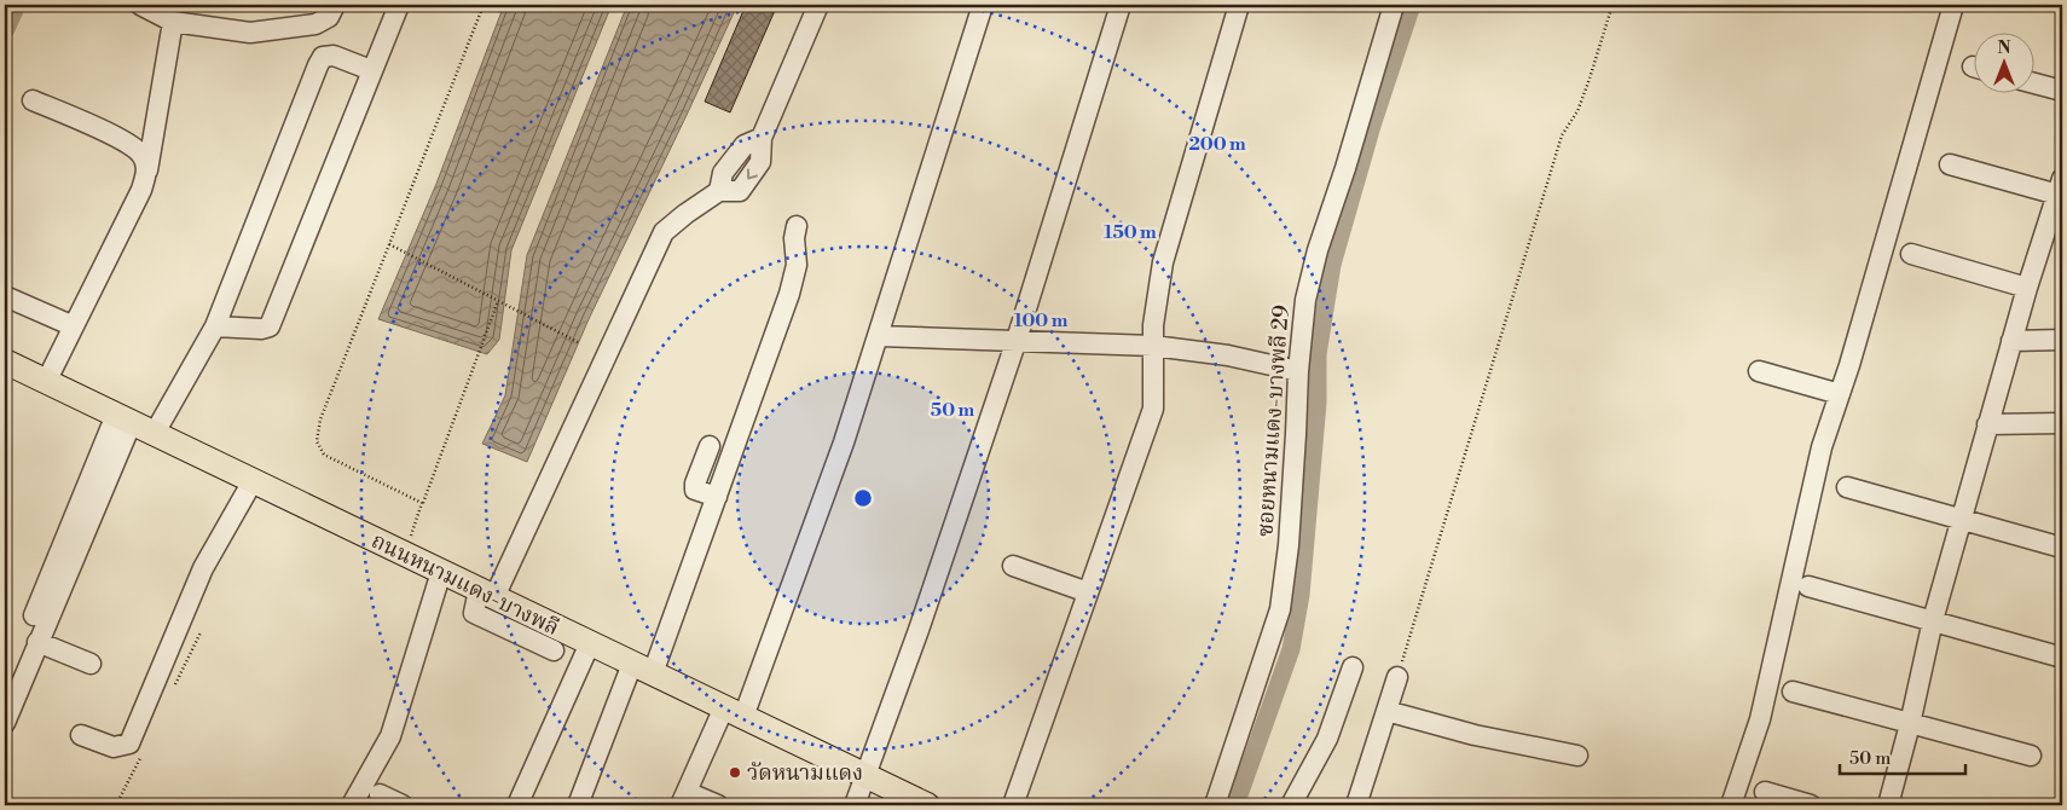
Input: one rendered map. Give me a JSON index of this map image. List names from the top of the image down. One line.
{"streets":{"main road":["ถนนหนามแดง-บางพลี"],"street":["ซอยหนามแดง-บางพลี 29"]},"places":["วัดหนามแดง"],"scale_bar":"50 m","north":"top","rings":["200 m","150 m","100 m","50 m"]}
